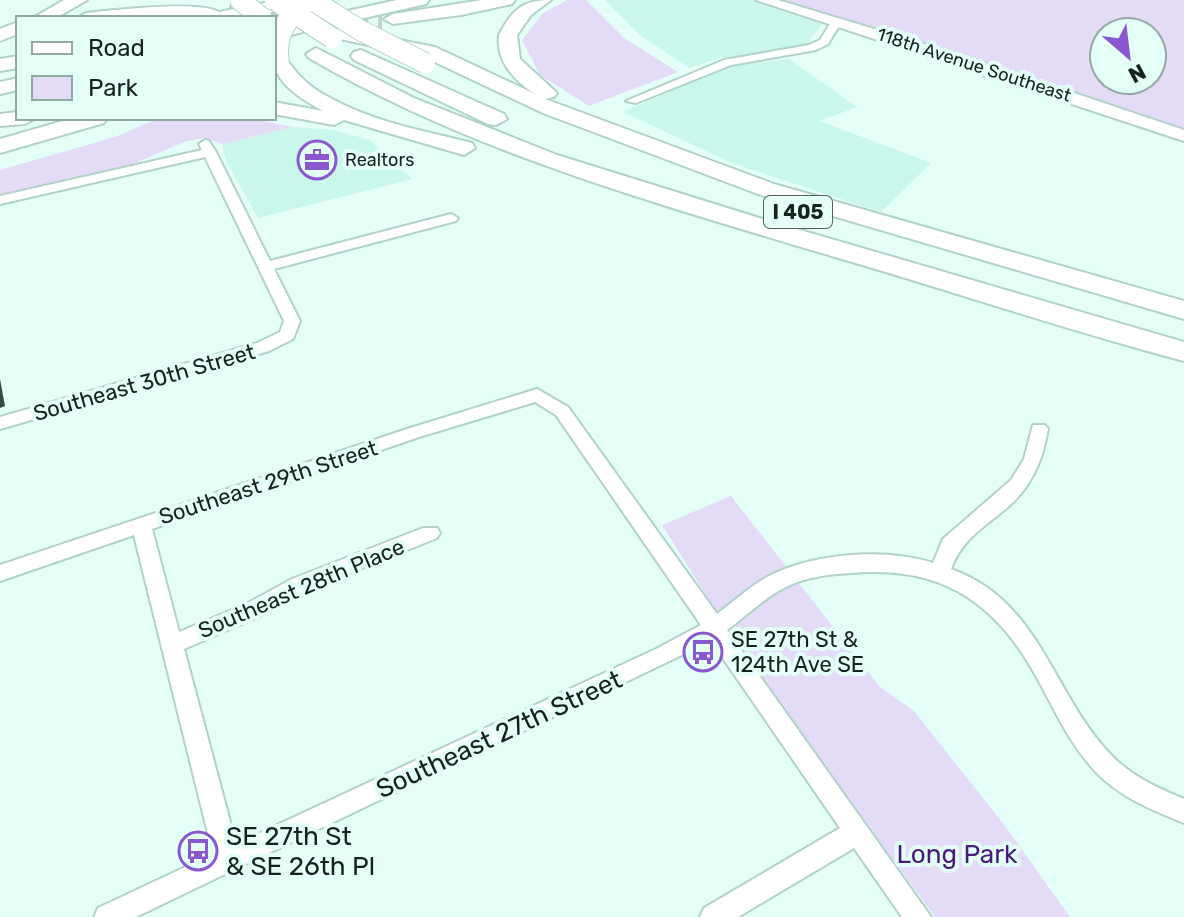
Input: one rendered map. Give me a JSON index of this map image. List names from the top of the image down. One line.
{"streets":{"highway":["I 405"],"street":["118th Avenue Southeast","Southeast 30th Street","Southeast 29th Street","Southeast 28th Place","Southeast 27th Street"]},"crossings":[["Southeast 29th Street","Southeast 27th Street"]],"parks":["Long Park"],"places":{"office":["Realtors"],"bus stop":["SE 27th St & 124th Ave SE","SE 27th St & SE 26th Pl"]},"legend":["Road","Park"],"north":"bottom right"}
